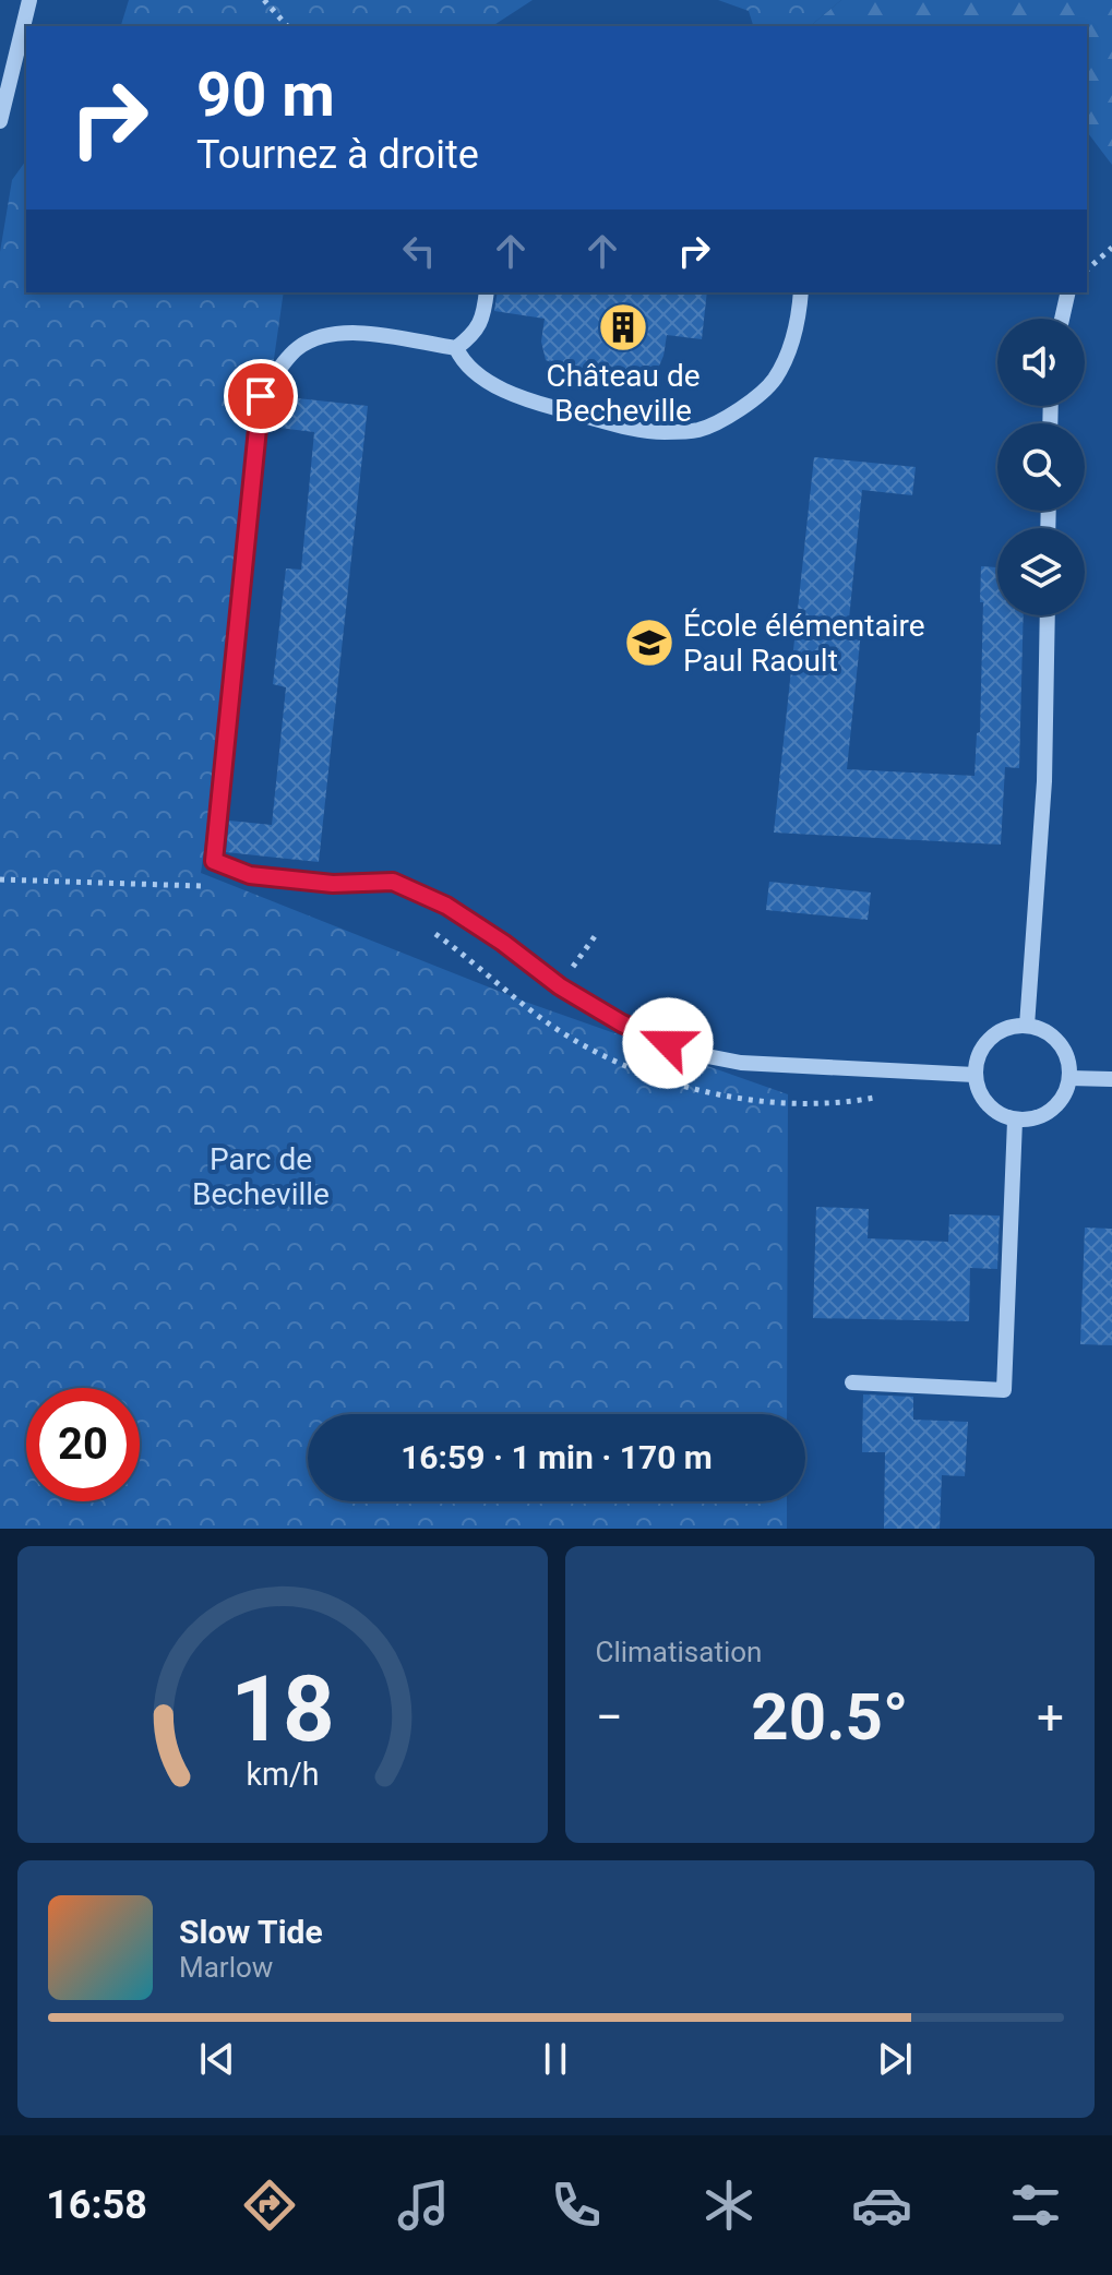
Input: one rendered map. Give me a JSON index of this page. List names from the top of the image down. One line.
{"parks":["Parc de Becheville"],"places":{"building":["Château de Becheville"],"school or university":["École élémentaire Paul Raoult"]},"page":{"turn":["90 m","Tournez à droite"],"limit":"20","trip":"16:59 · 1 min · 170 m","tile":"Climatisation","heat":["−","20.5°","+"],"song":["Slow Tide","Marlow"],"tabs":"16:58","gauge":["18","km/h"]}}
